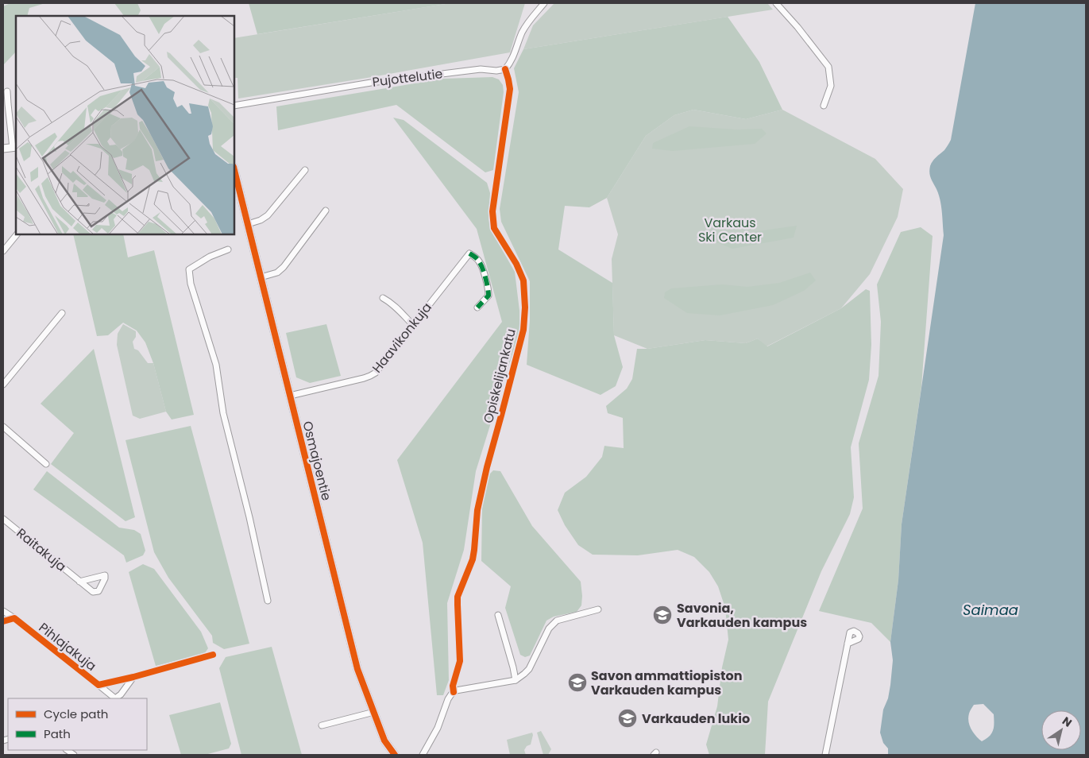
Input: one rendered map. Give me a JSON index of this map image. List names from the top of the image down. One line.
{"streets":{"street":["Pujottelutie","Haavikonkuja","Opiskelijankatu","Osmajoentie","Raitakuja","Pihlajakuja"]},"crossings":[["Pujottelutie","Opiskelijankatu"],["Haavikonkuja","Osmajoentie"]],"water":["Saimaa"],"parks":["Varkaus Ski Center"],"places":{"school or university":["Savonia, Varkauden kampus","Savon ammattiopiston Varkauden kampus","Varkauden lukio"]},"legend":["Cycle path","Path"],"north":"top right"}
